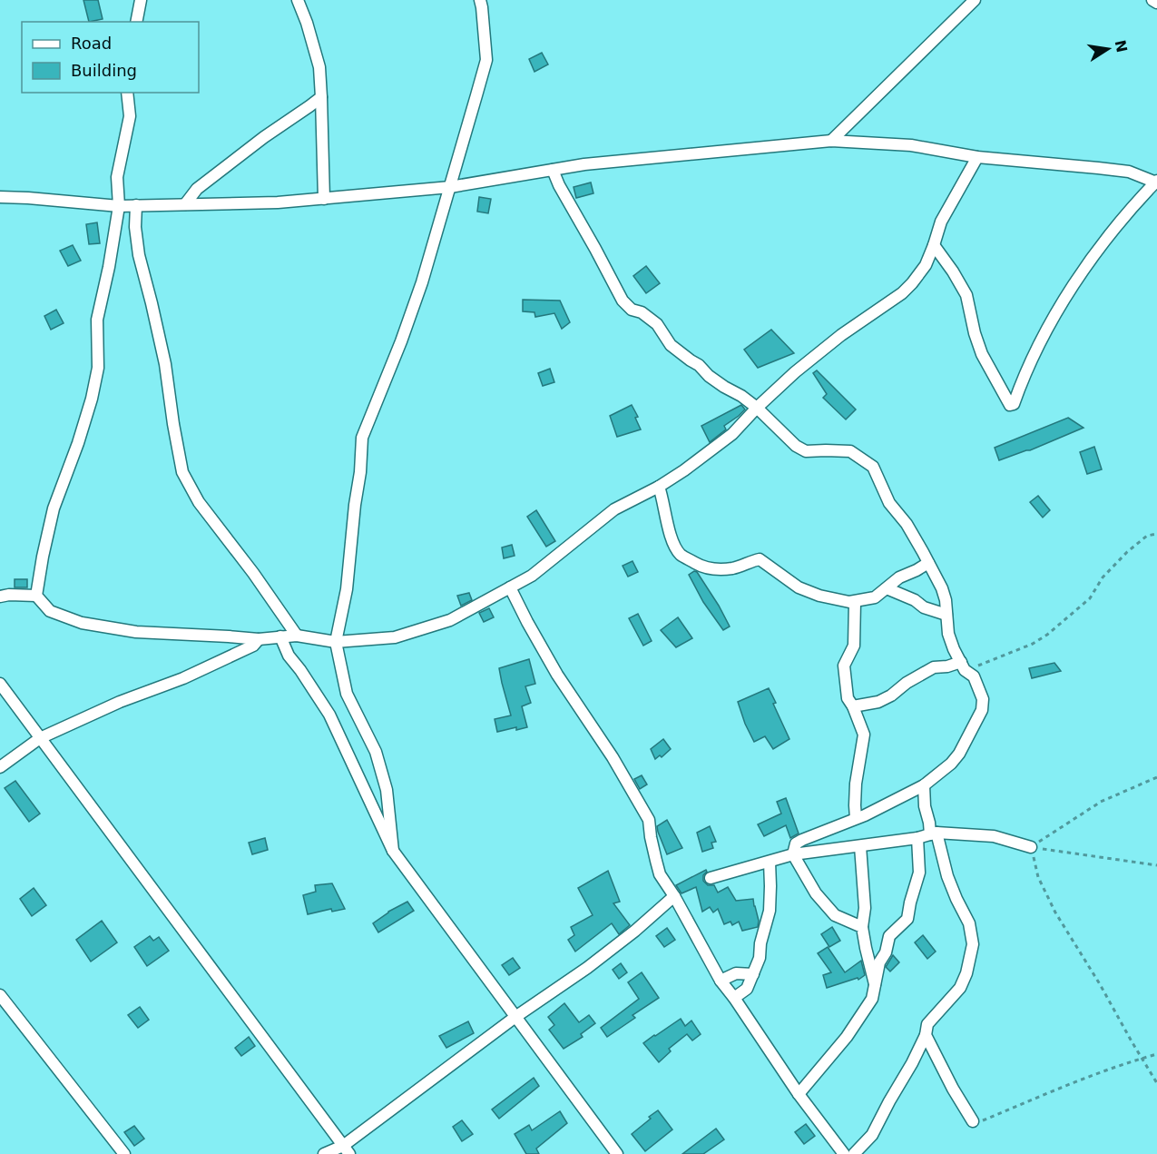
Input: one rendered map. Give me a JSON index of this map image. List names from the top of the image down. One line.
{"legend":["Road","Building"],"north":"right"}
